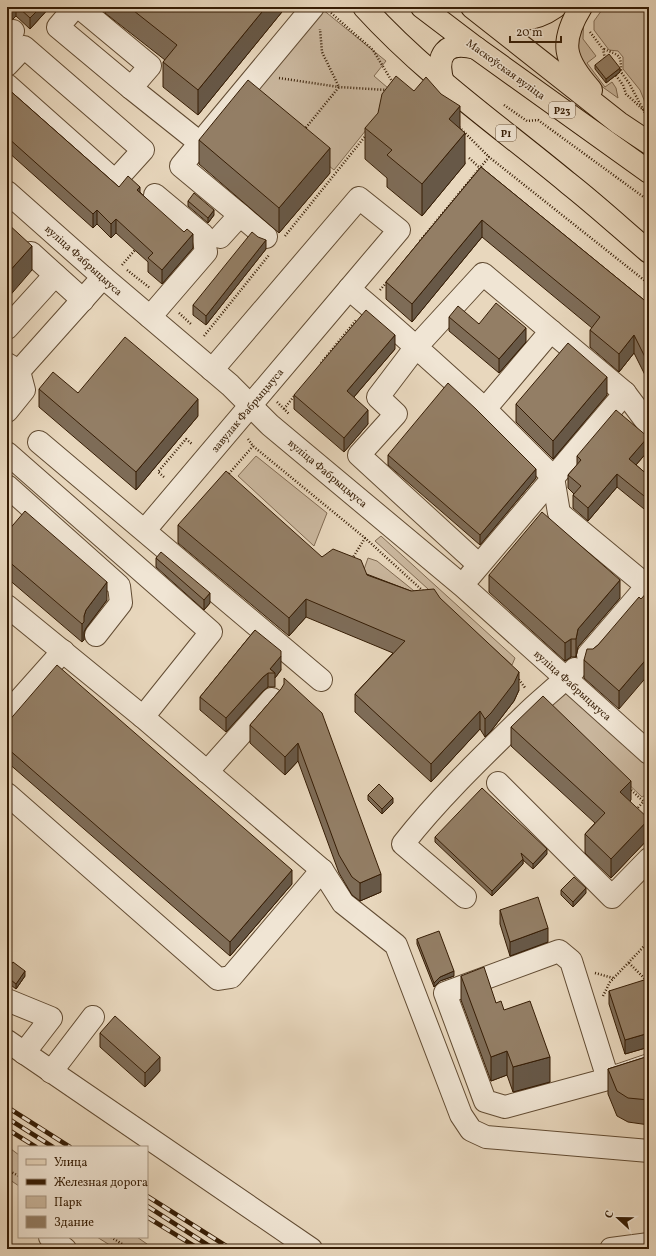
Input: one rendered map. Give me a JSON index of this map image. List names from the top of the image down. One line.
{"streets":{"main road":["Маскоўская вуліца","Р23","Р1"],"street":["вуліца Фабрыцыуса","завулак Фабрыцыуса"]},"crossings":[["вуліца Фабрыцыуса","завулак Фабрыцыуса"]],"legend":["Улица","Железная дорога","Парк","Здание"],"scale_bar":"20 m","north":"left"}
